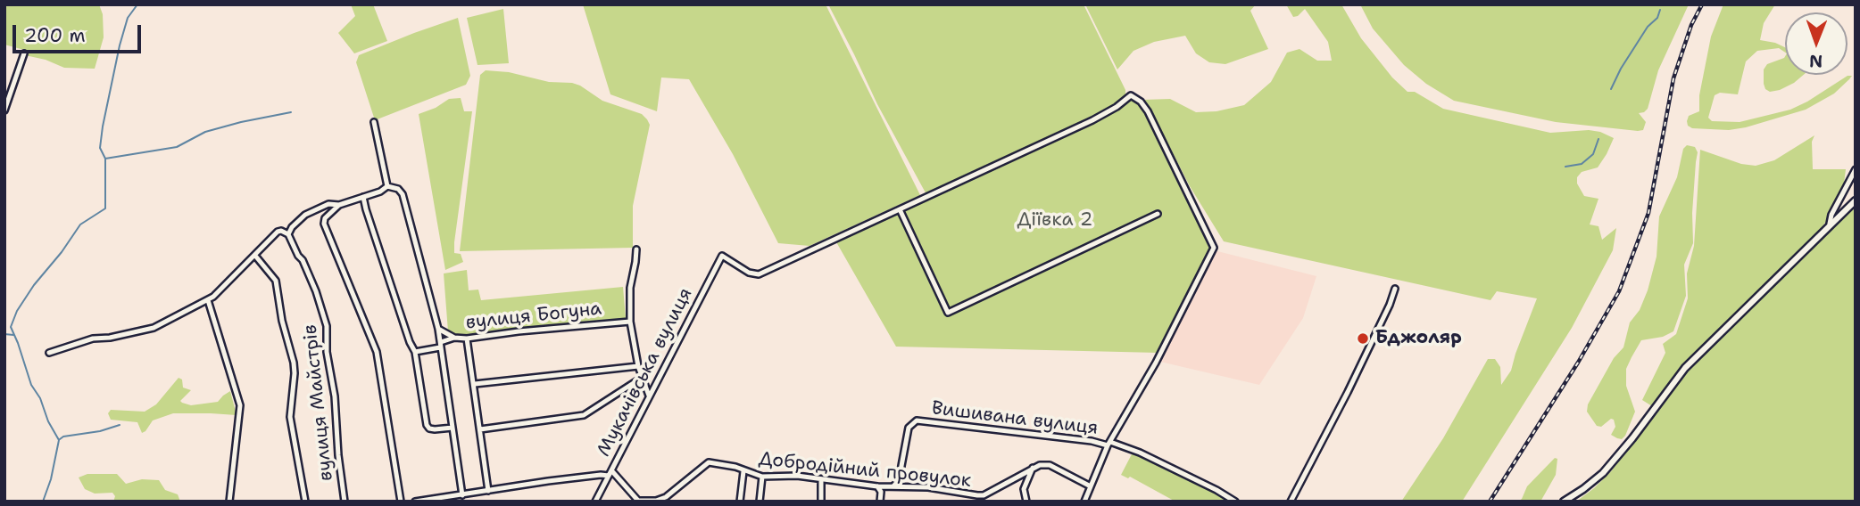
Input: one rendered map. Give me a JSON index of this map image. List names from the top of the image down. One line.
{"streets":{"street":["вулиця Богуна","Мукачівська вулиця","вулиця Майстрів","Вишивана вулиця","Добродійний провулок"]},"crossings":[["Вишивана вулиця","Добродійний провулок"]],"parks":["Діївка 2"],"places":["Бджоляр"],"scale_bar":"200 m","north":"bottom"}
